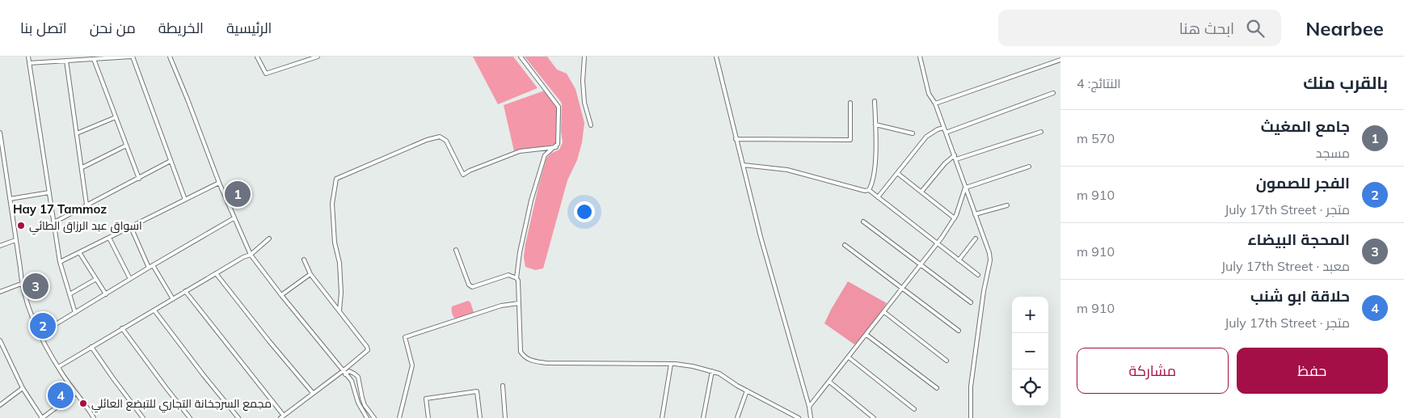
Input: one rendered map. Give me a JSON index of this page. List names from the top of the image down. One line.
{"districts":["Hay 17 Tammoz"],"places":["اسواق عبد الرزاق الطائي","مجمع السرجخانة التجاري للتبضع العائلي"],"page":{"header":"Nearbee","search":"ابحث هنا","nav":["الرئيسية","الخريطة","من نحن","اتصل بنا"],"heading":["بالقرب منك","النتائج: 4"],"list":[{"mark":"1","name":"جامع المغيث","note":"مسجد","value":"570 m"},{"mark":"2","name":"الفجر للصمون","note":"متجر · July 17th Street","value":"910 m"},{"mark":"3","name":"المحجة البيضاء","note":"معبد · July 17th Street","value":"910 m"},{"mark":"4","name":"حلاقة ابو شنب","note":"متجر · July 17th Street","value":"910 m"}],"pins":["1","3","2","4"],"map_buttons":["+","−"],"buttons":["حفظ","مشاركة"]}}
